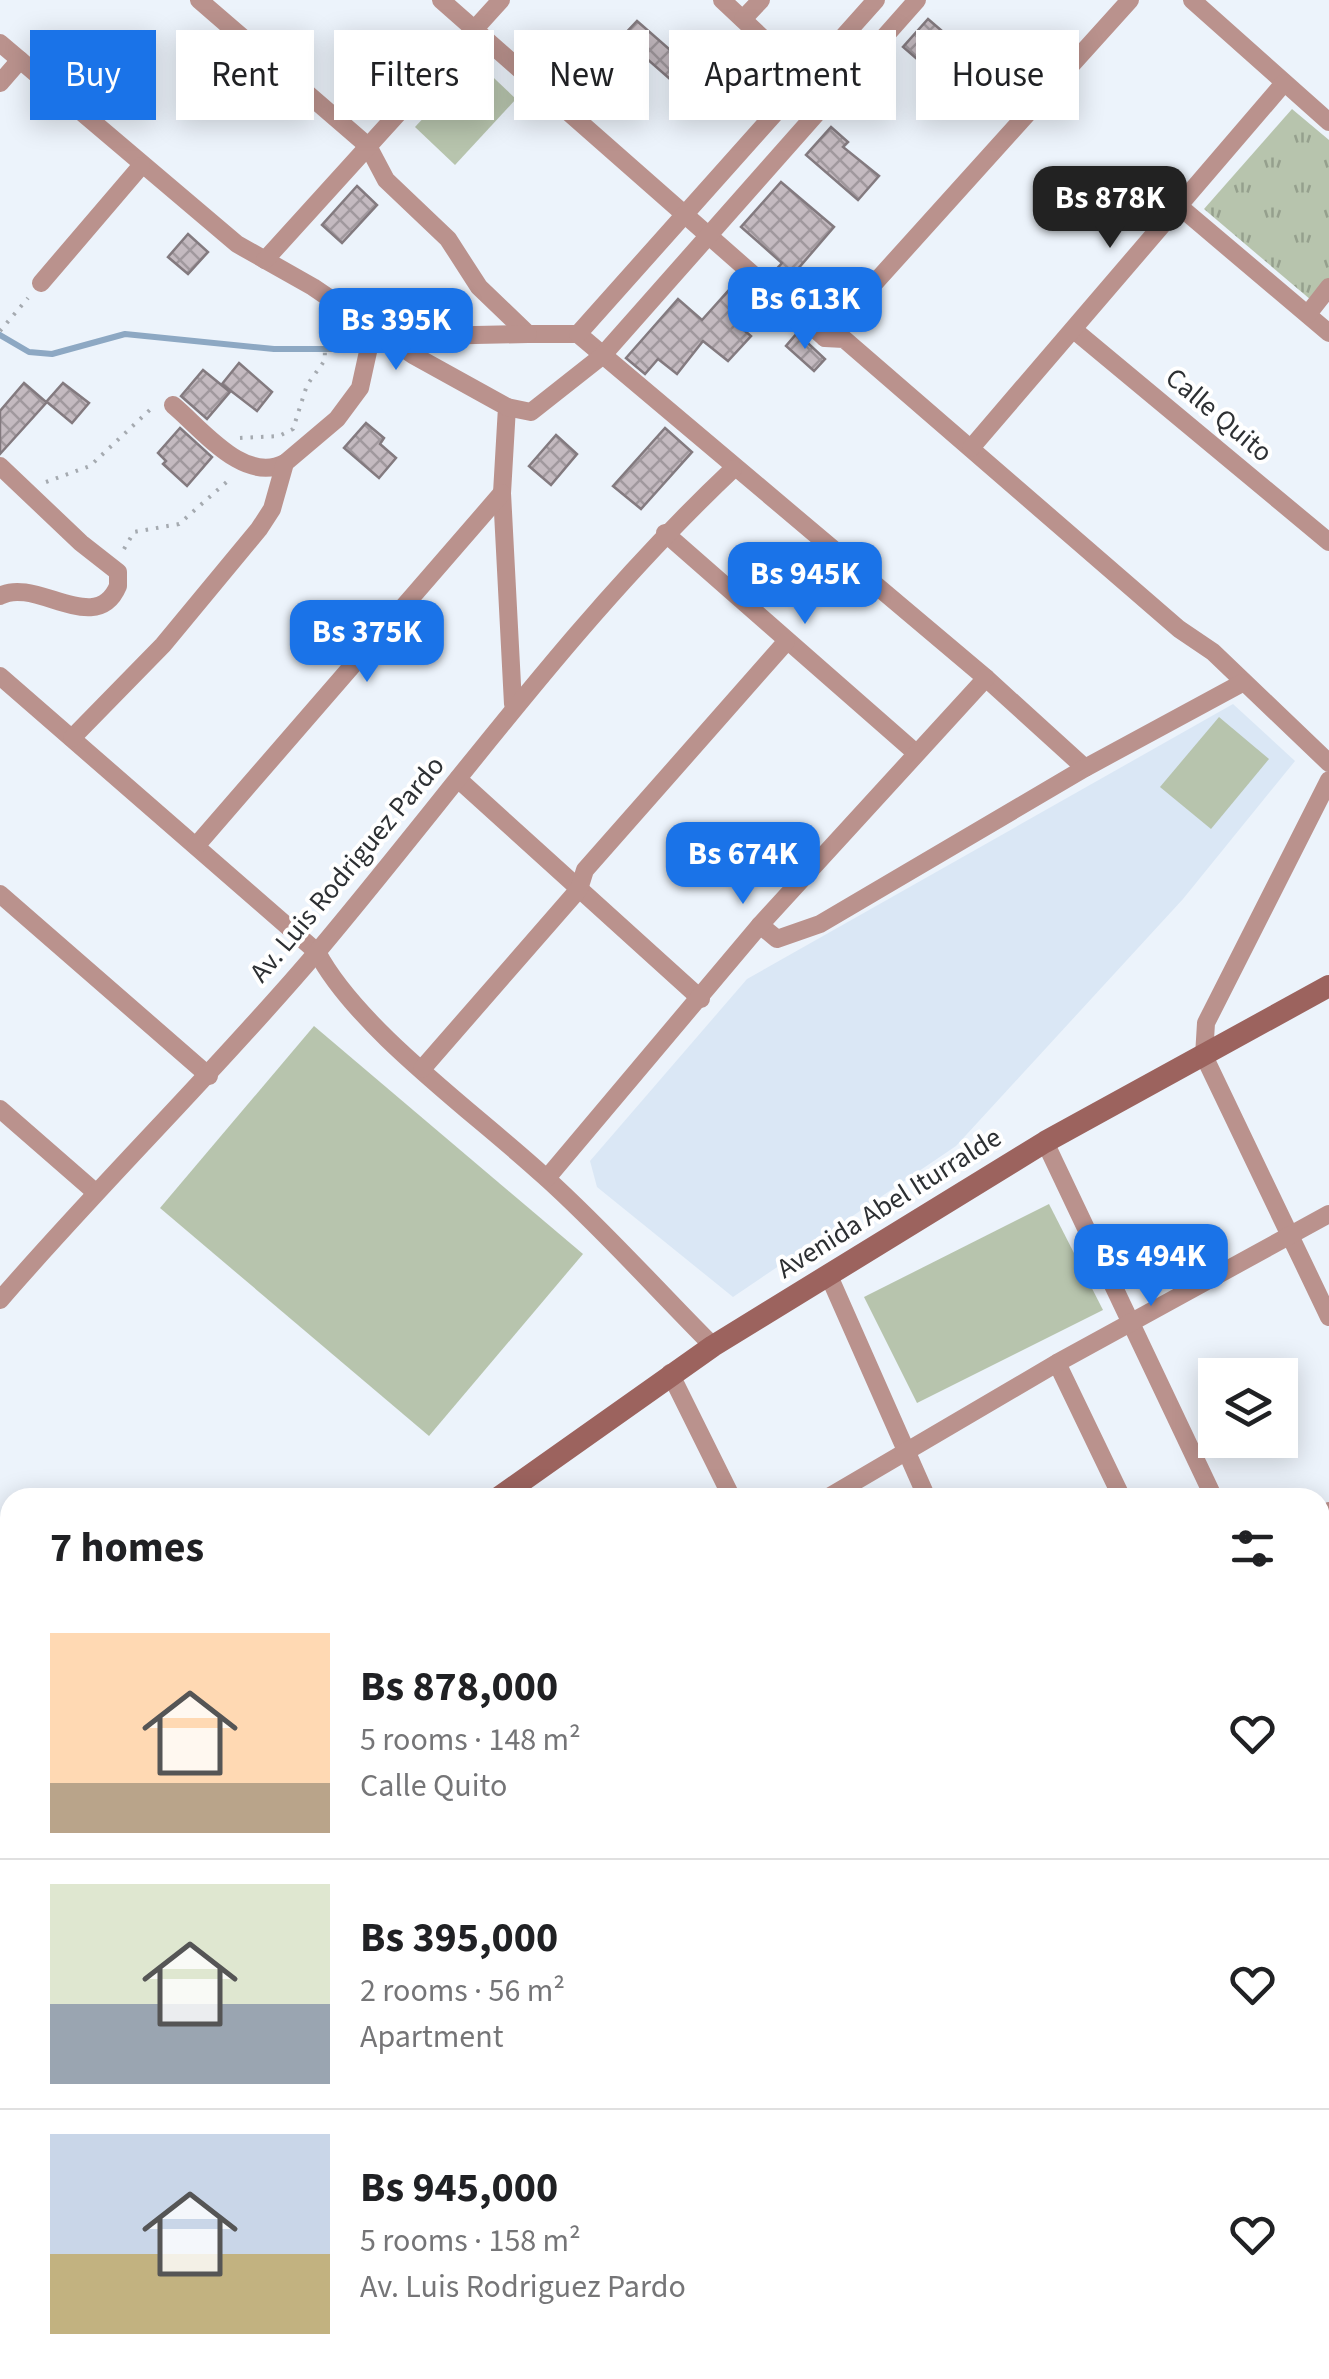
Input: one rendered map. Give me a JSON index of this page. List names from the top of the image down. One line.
{"streets":{"street":["Calle Quito","Av. Luis Rodriguez Pardo","Avenida Abel Iturralde"]},"page":{"chip":["Buy","Rent","Filters","New","Apartment","House"],"price":["Bs 878K","Bs 613K","Bs 395K","Bs 945K","Bs 375K","Bs 674K","Bs 494K"],"heading":"7 homes","list":[{"name":"Bs 878,000","note":"5 rooms · 148 m² · Calle Quito"},{"name":"Bs 395,000","note":"2 rooms · 56 m² · Apartment"},{"name":"Bs 945,000","note":"5 rooms · 158 m² · Av. Luis Rodriguez Pardo"}]}}
